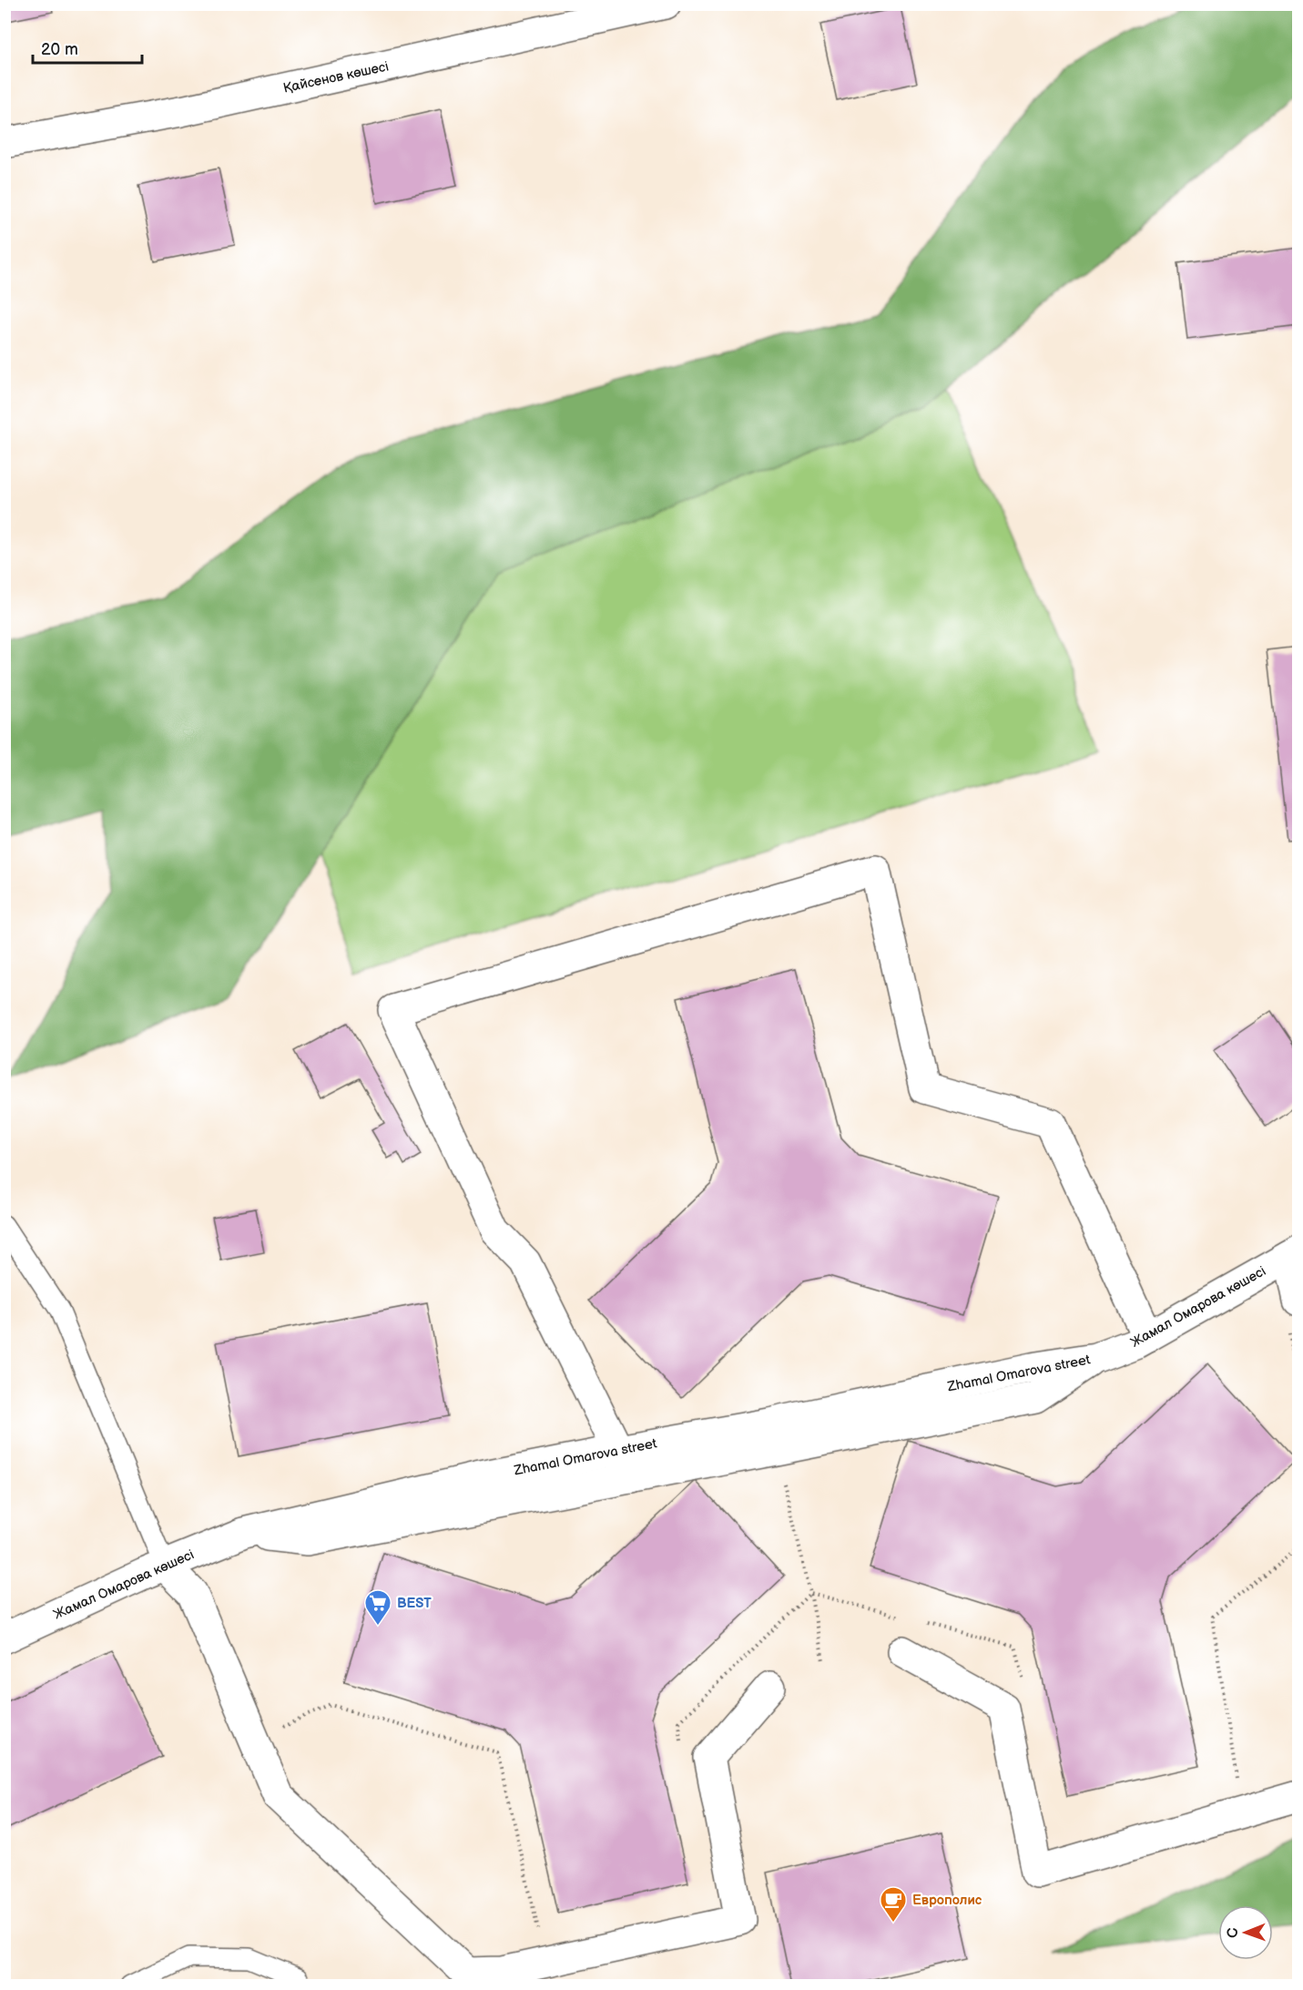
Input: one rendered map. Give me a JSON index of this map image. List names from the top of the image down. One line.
{"streets":{"street":["Қайсенов көшесі","Жамал Омарова көшесі","Zhamal Omarova street"]},"crossings":[["Жамал Омарова көшесі","Zhamal Omarova street"]],"places":{"supermarket":["BEST"],"cafe":["Европолис"]},"scale_bar":"20 m","north":"left"}
